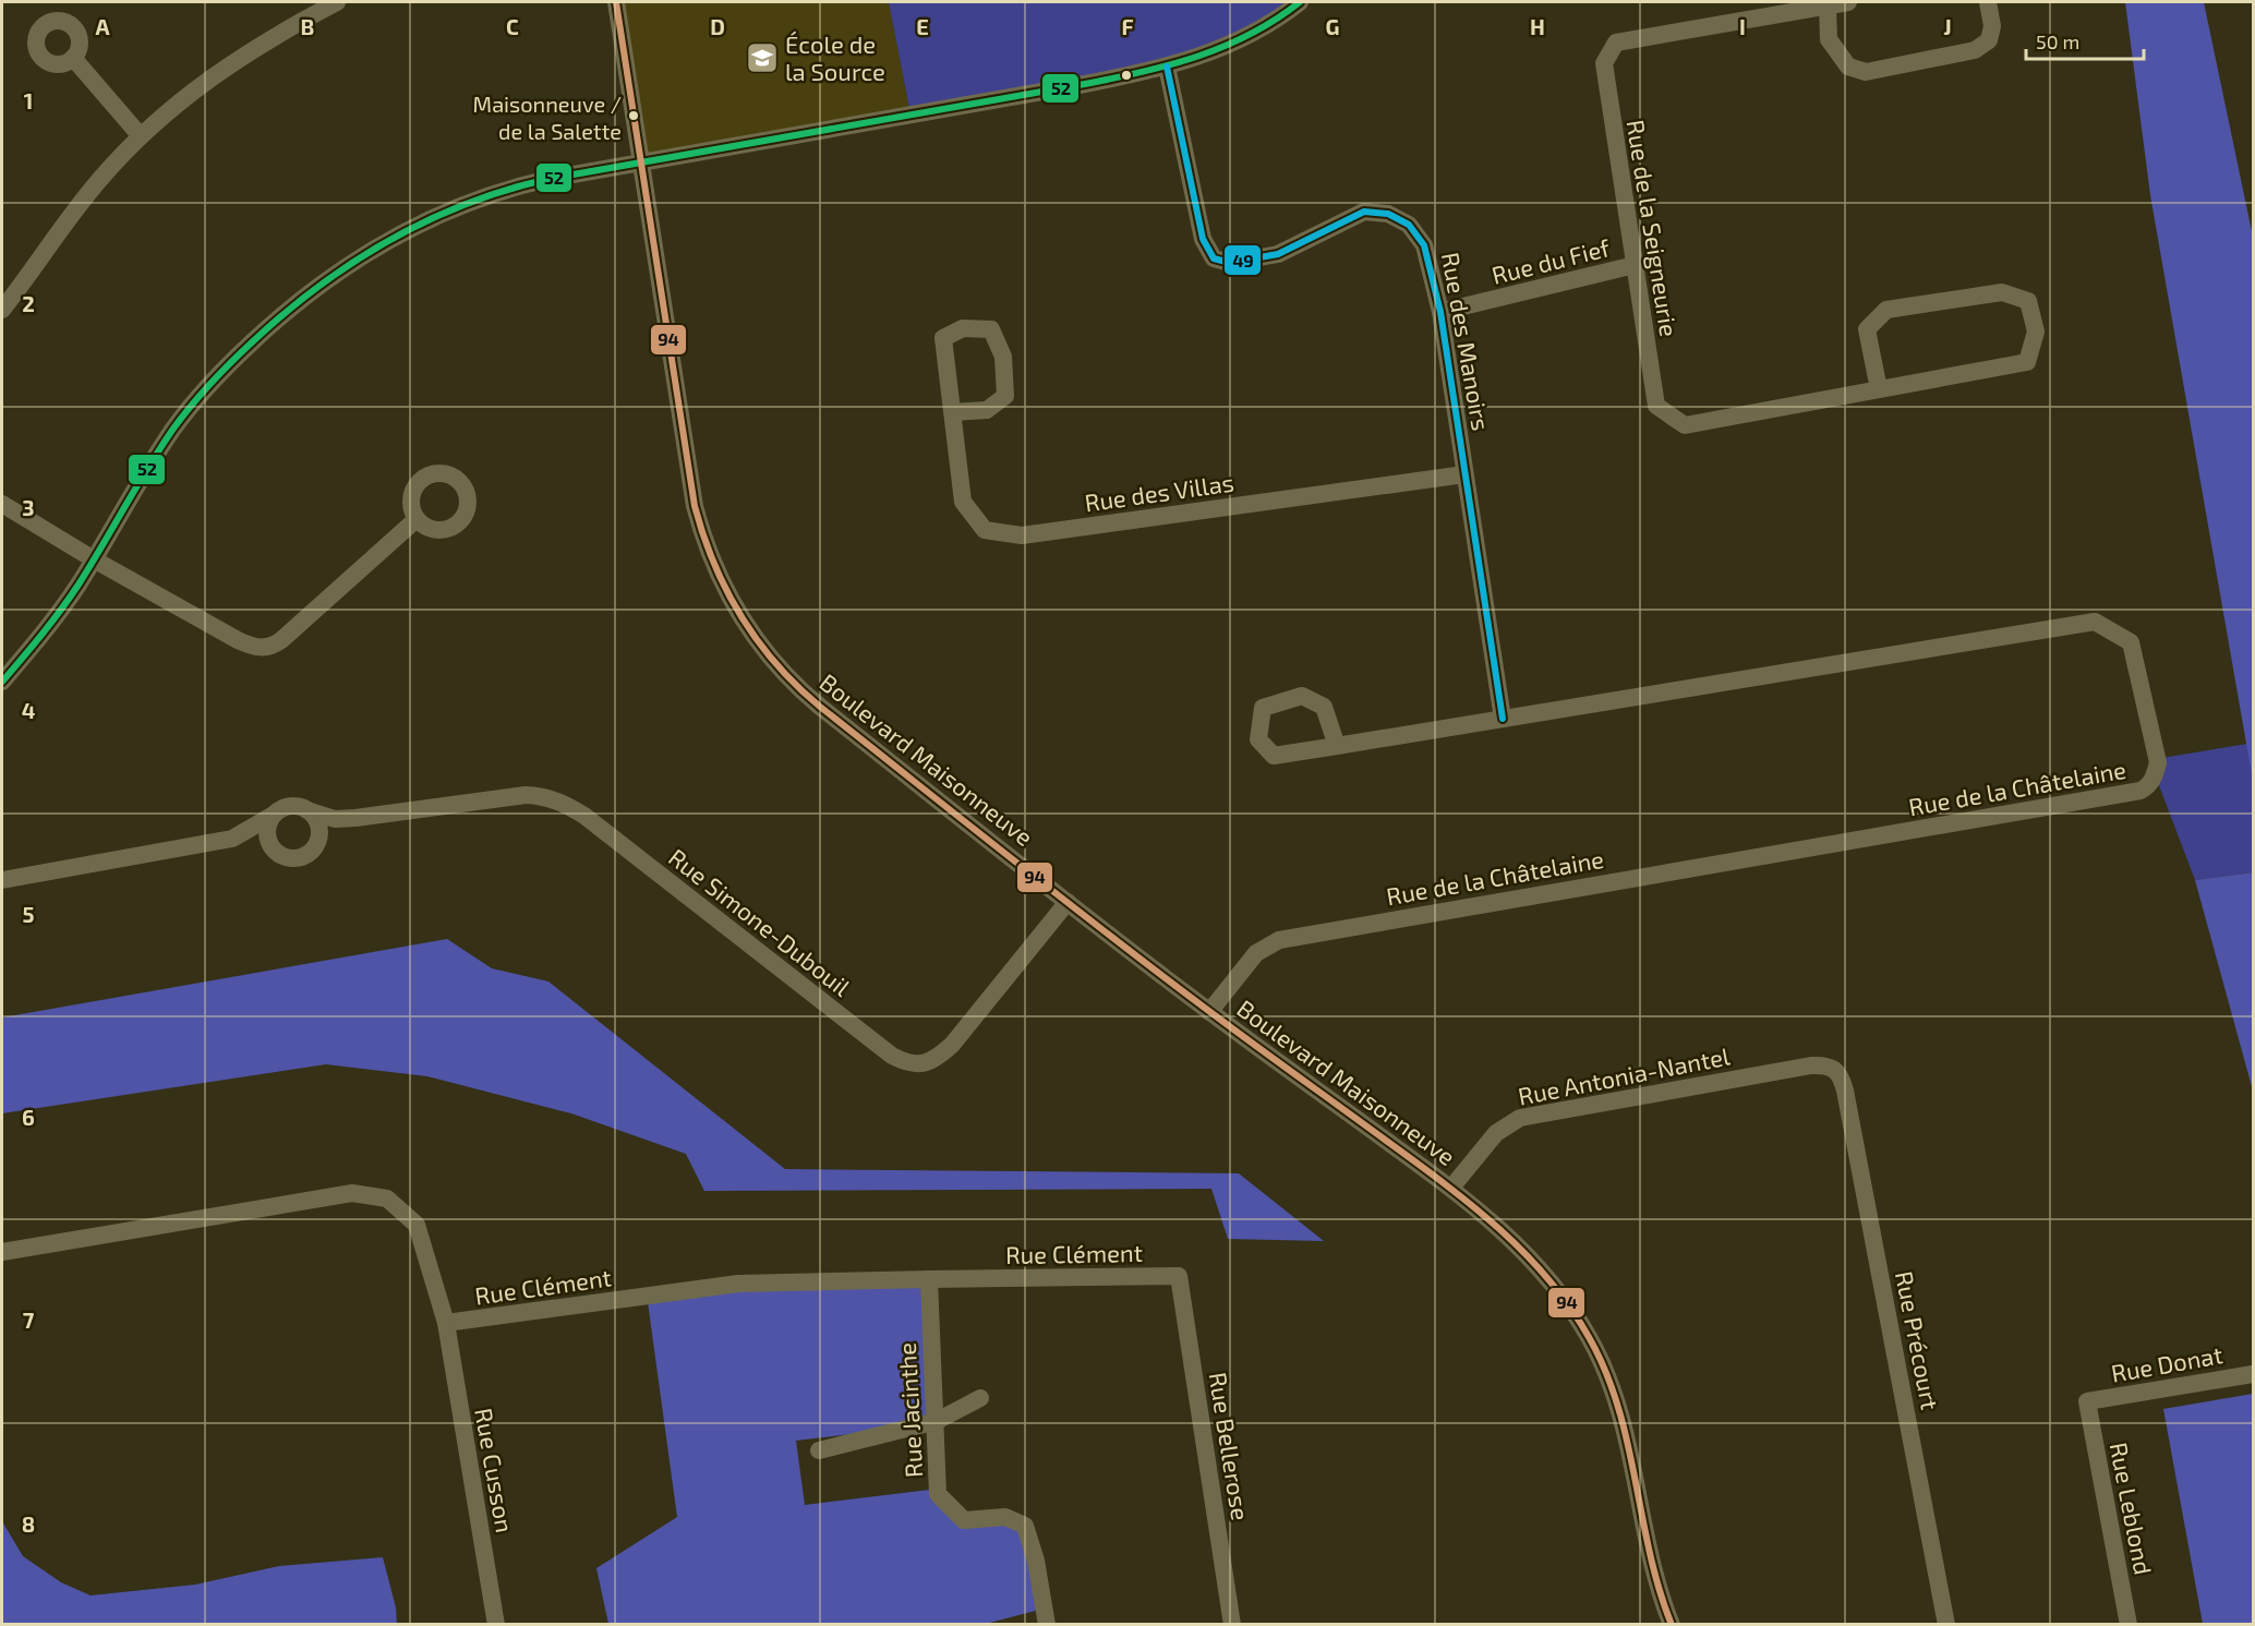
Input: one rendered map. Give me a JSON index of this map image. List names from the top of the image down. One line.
{"streets":{"street":["Rue de la Seigneurie","Rue du Fief","Rue des Manoirs","Rue des Villas","Boulevard Maisonneuve","Rue de la Châtelaine","Rue Simone-Dubouil","Rue Antonia-Nantel","Rue Clément","Rue Précourt","Rue Donat","Rue Jacinthe","Rue Bellerose","Rue Cusson","Rue Leblond"]},"crossings":[["Rue de la Seigneurie","Rue du Fief"],["Rue du Fief","Rue des Manoirs"],["Rue des Manoirs","Rue des Villas"],["Rue des Manoirs","Rue de la Châtelaine"],["Boulevard Maisonneuve","Rue de la Châtelaine"],["Boulevard Maisonneuve","Rue Simone-Dubouil"],["Boulevard Maisonneuve","Rue Antonia-Nantel"],["Rue Antonia-Nantel","Rue Précourt"],["Rue Clément","Rue Jacinthe"],["Rue Clément","Rue Bellerose"],["Rue Clément","Rue Cusson"],["Rue Donat","Rue Leblond"]],"places":{"school or university":["École de la Source"],"other":["Maisonneuve / de la Salette"]},"lines":["transit line 52","transit line 94","transit line 49"],"scale_bar":"50 m","grid":{"columns":["A","B","C","D","E","F","G","H","I","J"],"rows":["1","2","3","4","5","6","7","8"]}}
